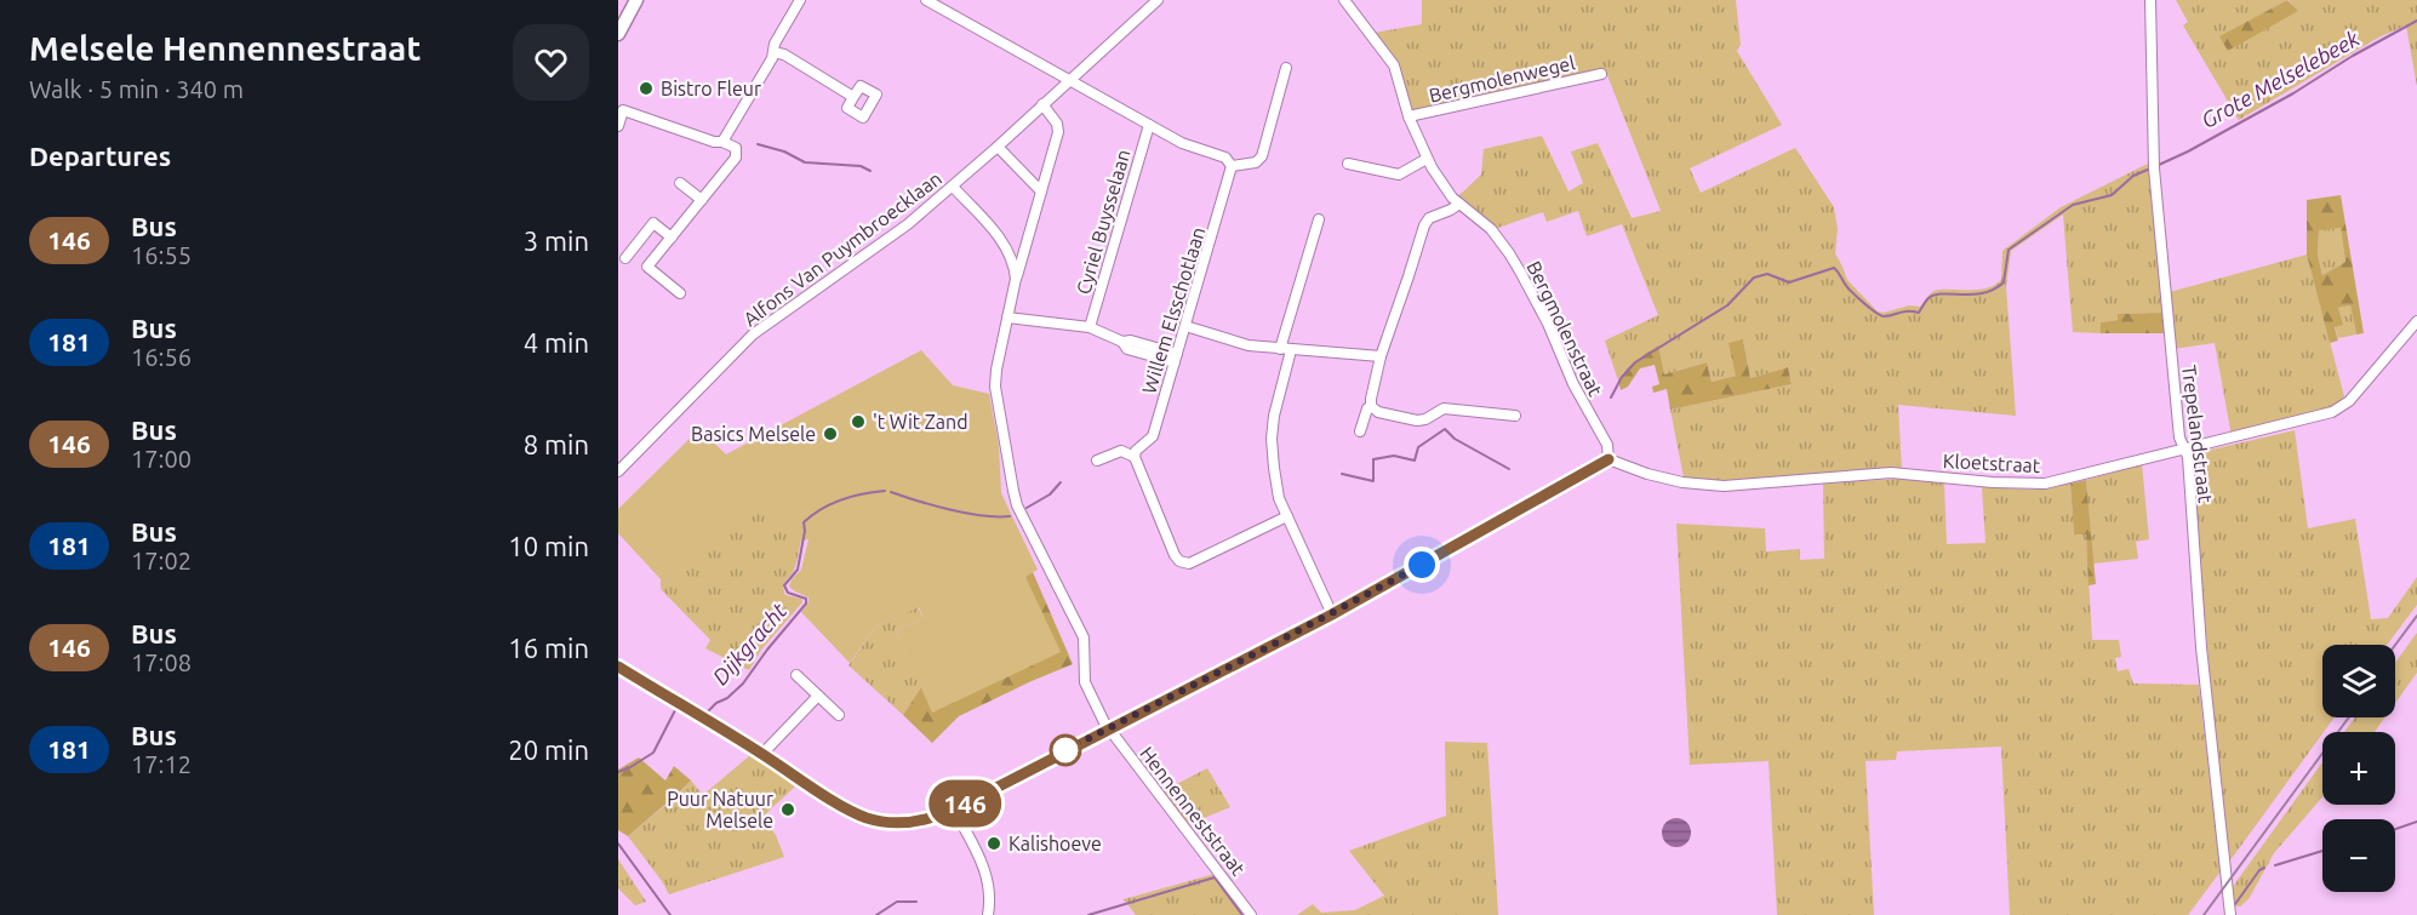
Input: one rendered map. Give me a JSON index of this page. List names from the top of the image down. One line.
{"streets":{"street":["Bergmolenwegel","Cyriel Buysselaan","Alfons Van Puymbroecklaan","Willem Elsschotlaan","Bergmolenstraat","Trepelandstraat","Kloetstraat","Hennenneststraat"]},"crossings":[["Bergmolenwegel","Bergmolenstraat"],["Alfons Van Puymbroecklaan","Hennenneststraat"],["Bergmolenstraat","Kloetstraat"],["Trepelandstraat","Kloetstraat"]],"water":["Grote Melselebeek","Dijkgracht"],"places":["Bistro Fleur","'t Wit Zand","Basics Melsele","Puur Natuur Melsele","Kalishoeve"],"lines":["bus line 146"],"page":{"heading":[["Melsele Hennennestraat","Walk · 5 min · 340 m"],"Departures"],"on_map":"146","list":[{"mark":"146","name":"Bus","note":"16:55","value":"3 min"},{"mark":"181","name":"Bus","note":"16:56","value":"4 min"},{"mark":"146","name":"Bus","note":"17:00","value":"8 min"},{"mark":"181","name":"Bus","note":"17:02","value":"10 min"},{"mark":"146","name":"Bus","note":"17:08","value":"16 min"},{"mark":"181","name":"Bus","note":"17:12","value":"20 min"}],"map_buttons":["+","−"]}}
